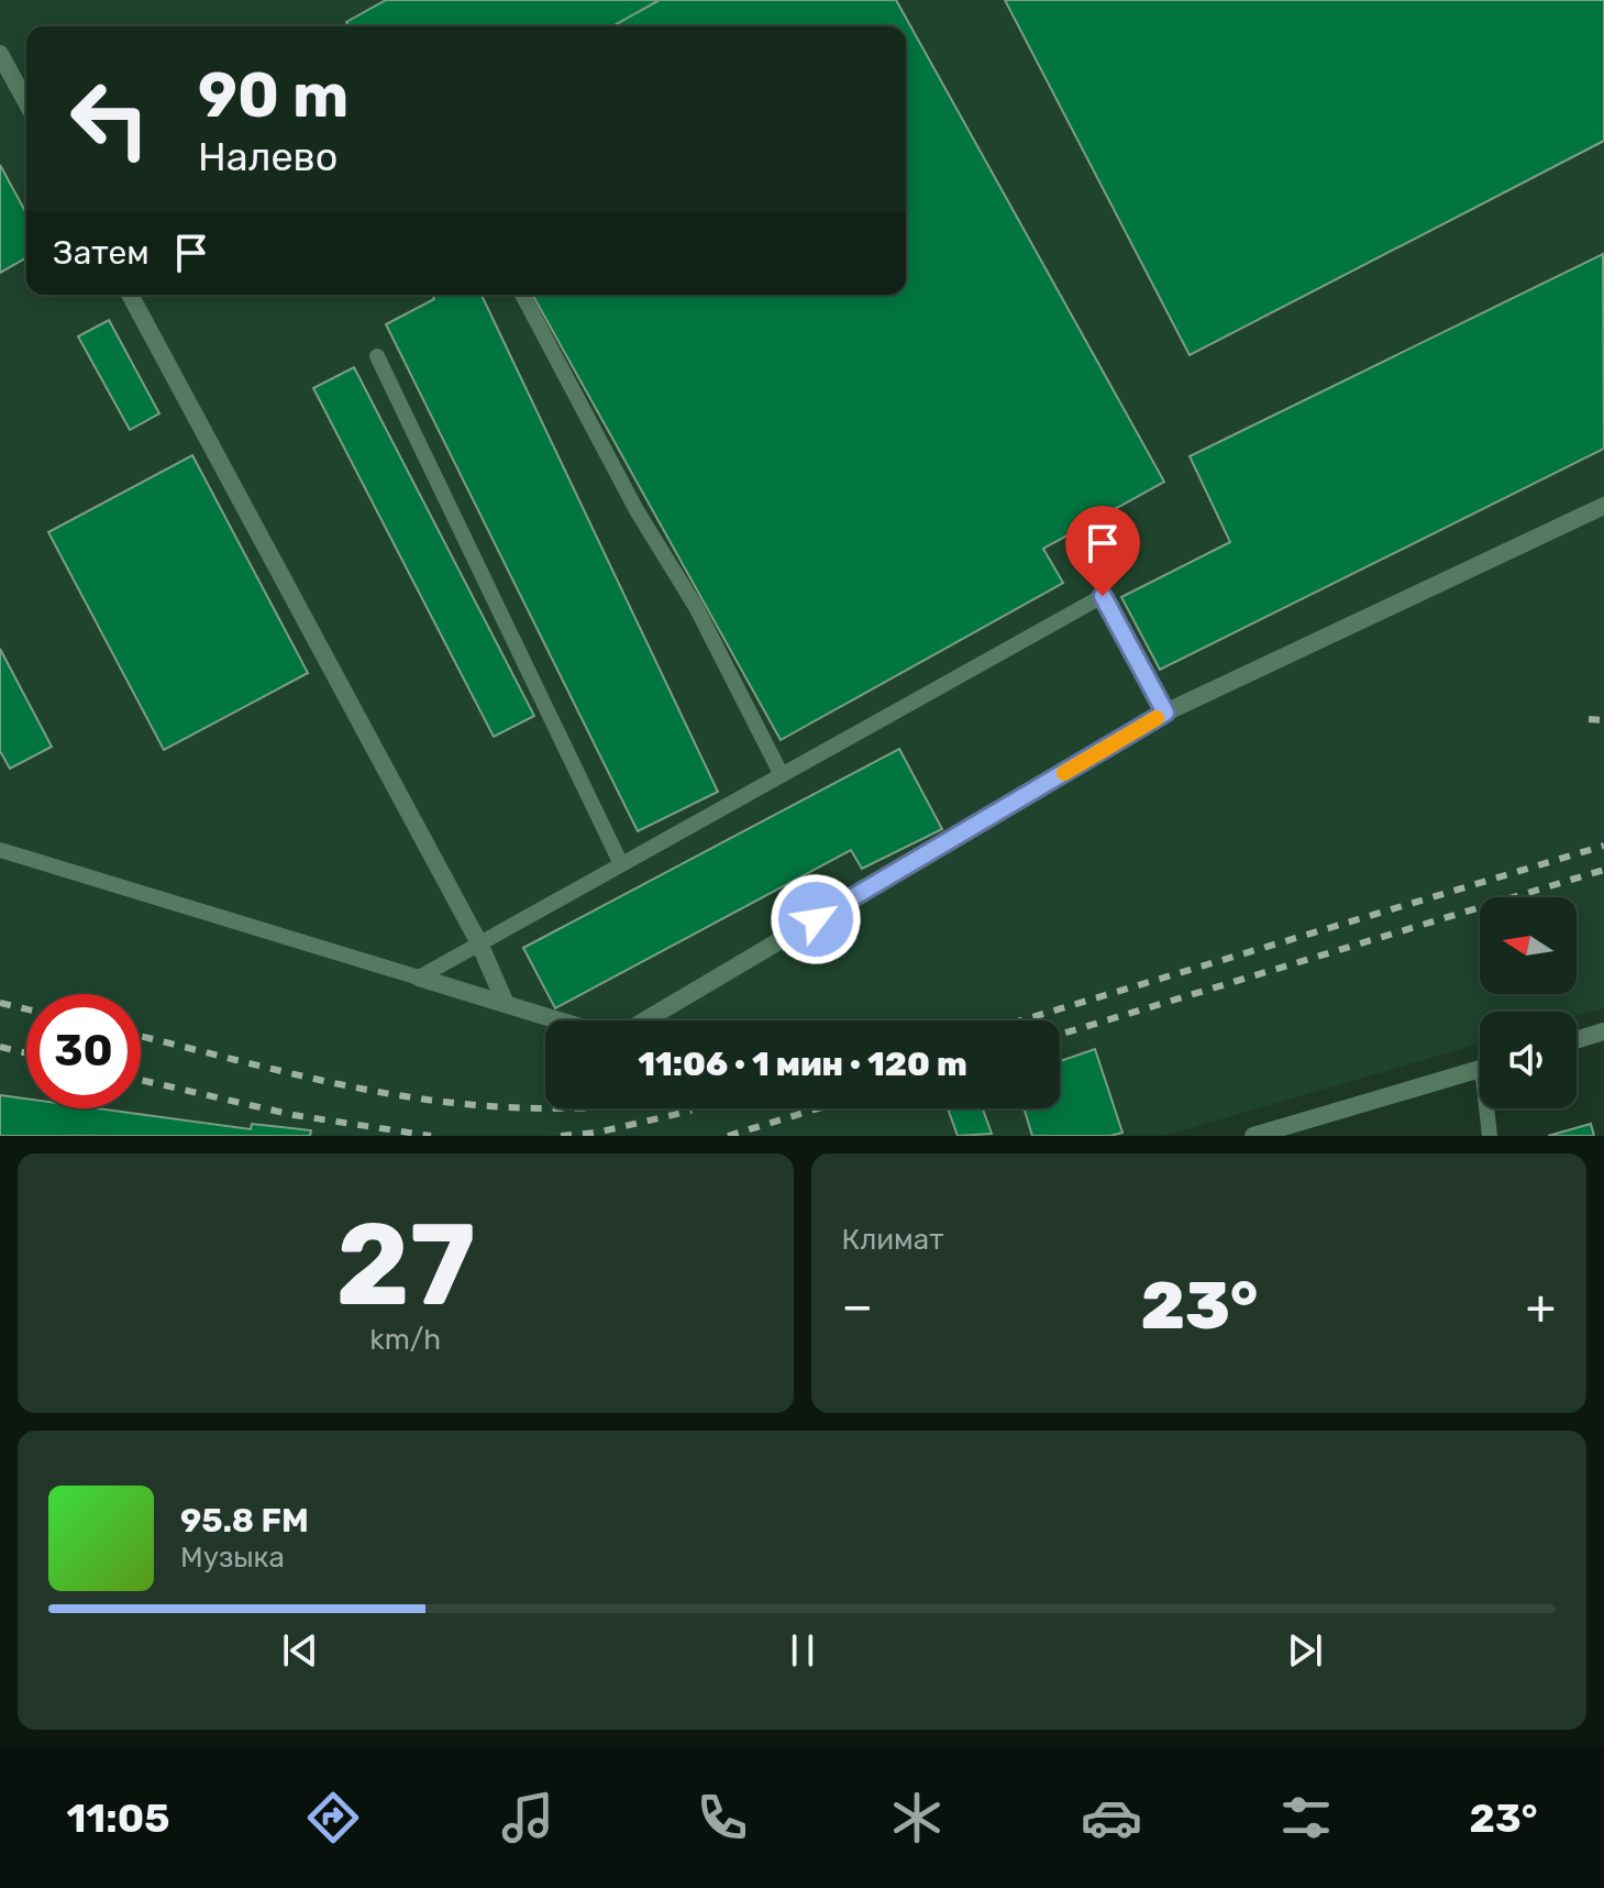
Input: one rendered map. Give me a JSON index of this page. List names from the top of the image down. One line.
{"north":"left","page":{"turn":["90 m","Налево"],"then":"Затем","limit":"30","trip":"11:06 · 1 мин · 120 m","tile":[["27","km/h"],"Климат"],"heat":["−","23°","+"],"song":["95.8 FM","Музыка"],"tabs":["11:05","23°"]}}
